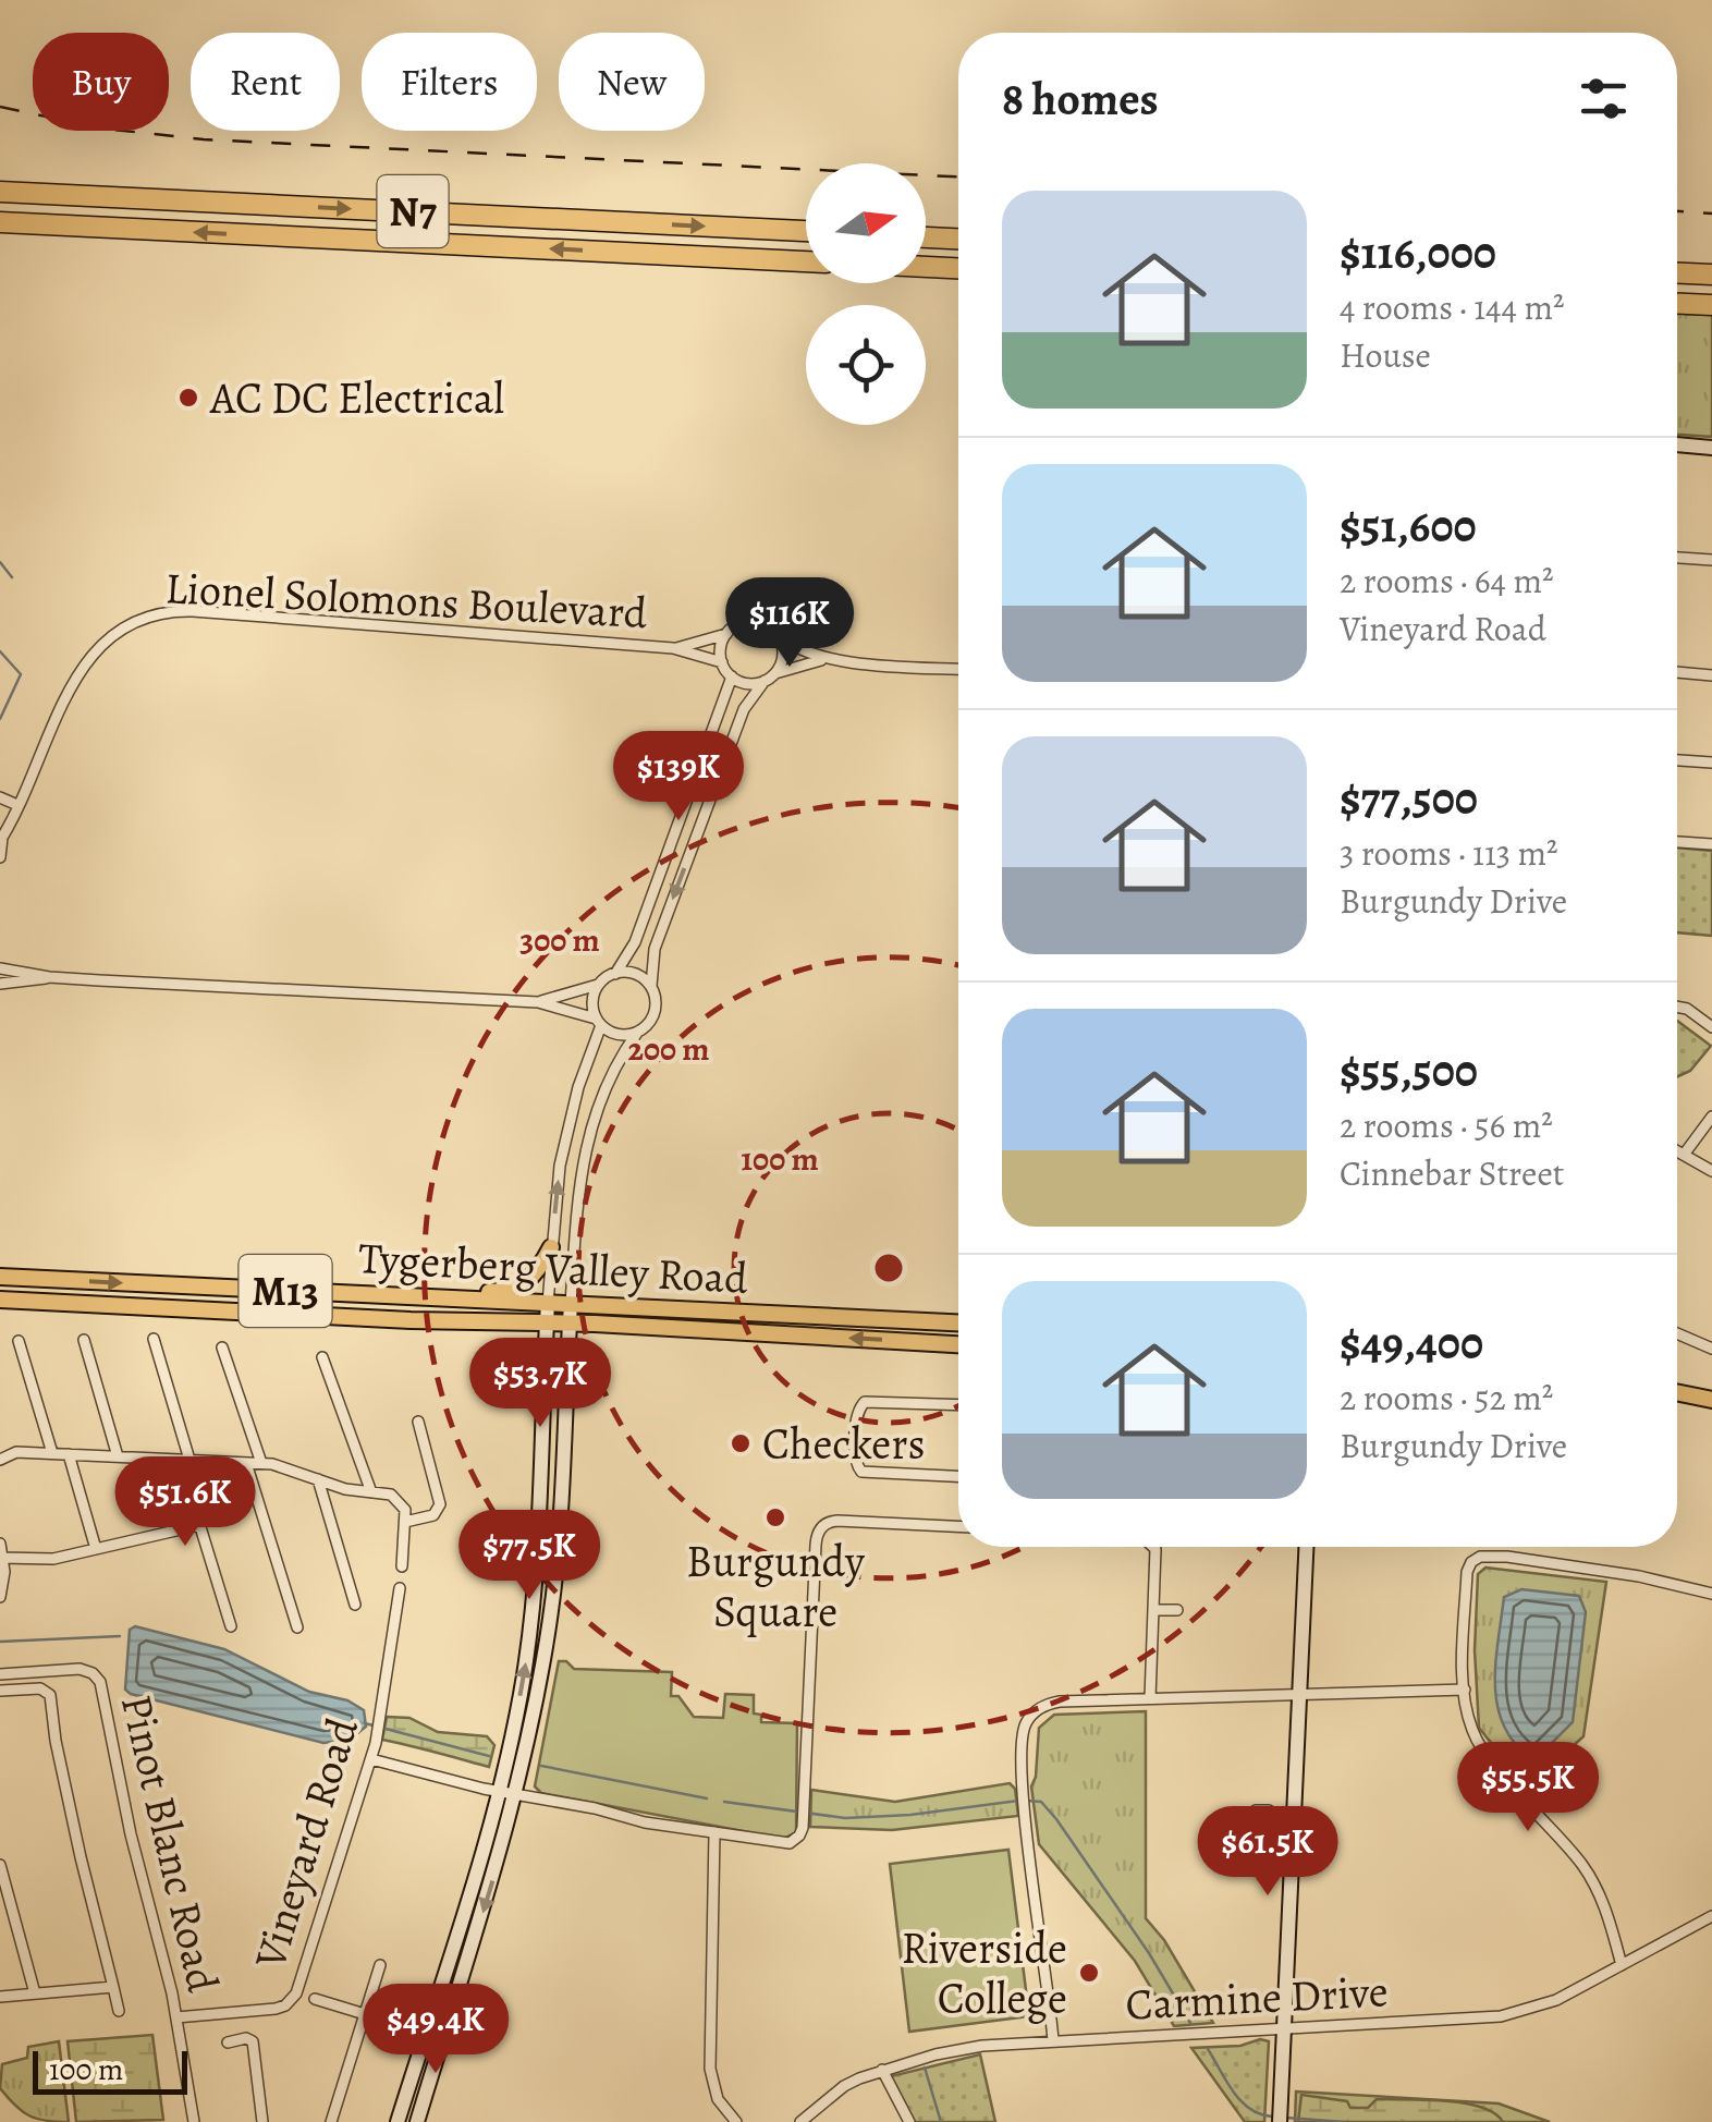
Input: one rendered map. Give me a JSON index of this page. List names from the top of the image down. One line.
{"streets":{"highway":["N7"],"main road":["Tygerberg Valley Road","M13"],"street":["Lionel Solomons Boulevard","Pinot Blanc Road","Vineyard Road","Carmine Drive"]},"crossings":[["Pinot Blanc Road","Vineyard Road"]],"places":["AC DC Electrical","Checkers","Burgundy Square","Riverside College"],"scale_bar":"100 m","north":"right","page":{"chip":["Buy","Rent","Filters","New"],"heading":"8 homes","list":[{"name":"$116,000","note":"4 rooms · 144 m² · House"},{"name":"$51,600","note":"2 rooms · 64 m² · Vineyard Road"},{"name":"$77,500","note":"3 rooms · 113 m² · Burgundy Drive"},{"name":"$55,500","note":"2 rooms · 56 m² · Cinnebar Street"},{"name":"$49,400","note":"2 rooms · 52 m² · Burgundy Drive"}],"price":["$116K","$139K","$53.7K","$51.6K","$77.5K","$55.5K","$61.5K","$49.4K"],"scale":"100 m"},"rings":["300 m","200 m","100 m"]}
